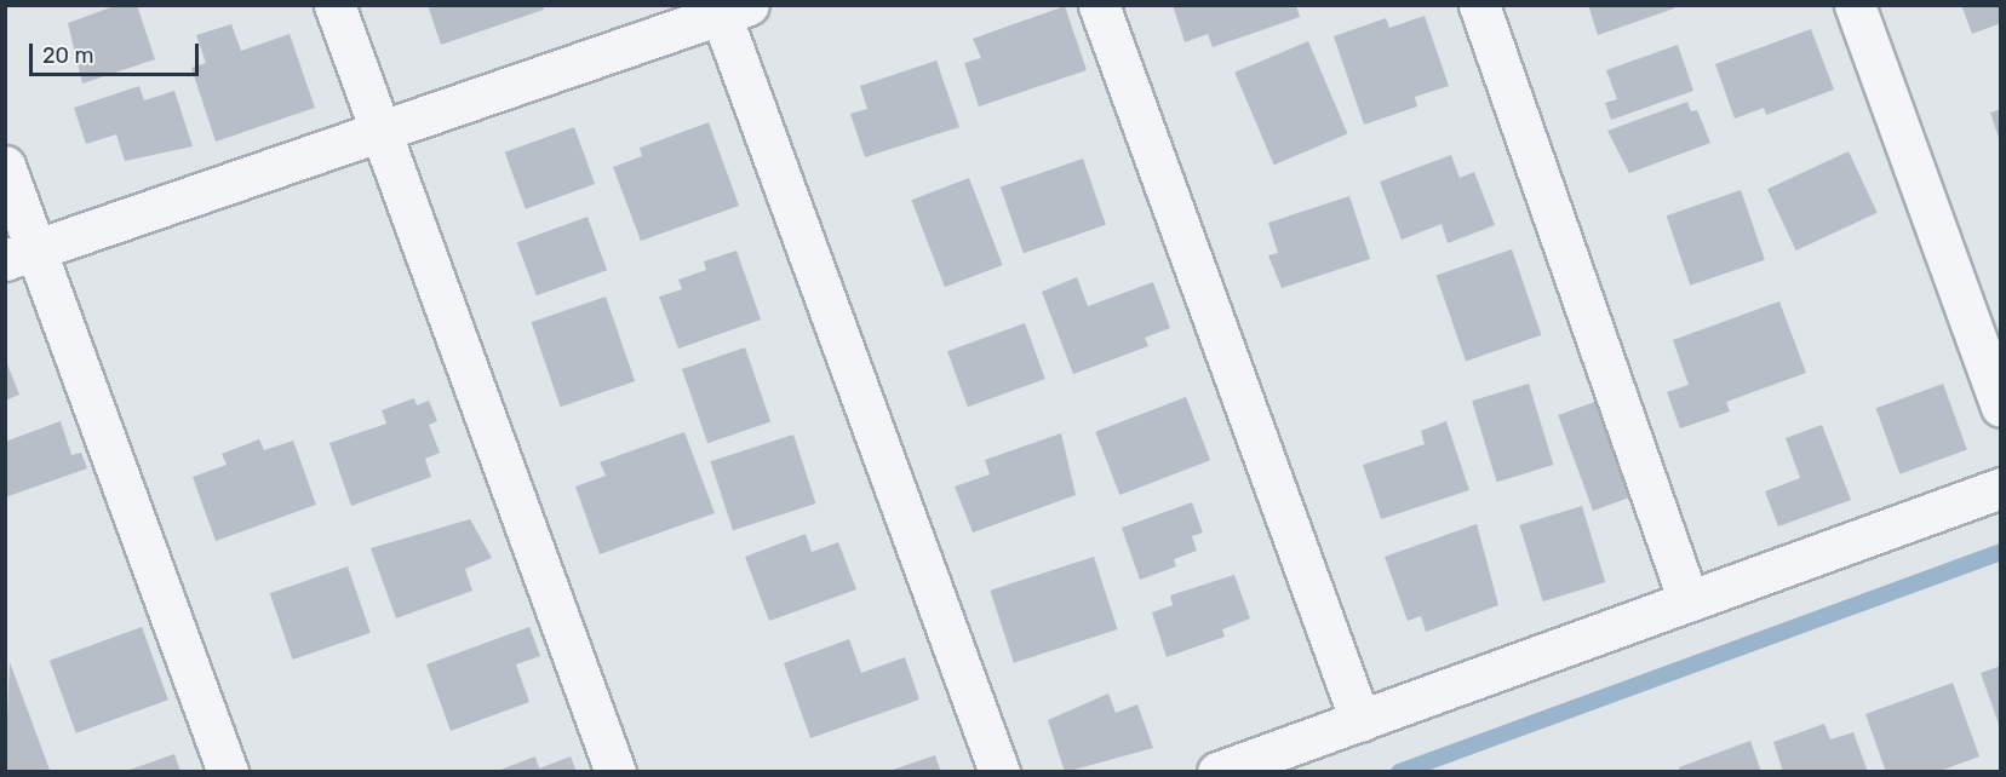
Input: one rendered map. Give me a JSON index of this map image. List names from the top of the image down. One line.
{"scale_bar":"20 m"}
